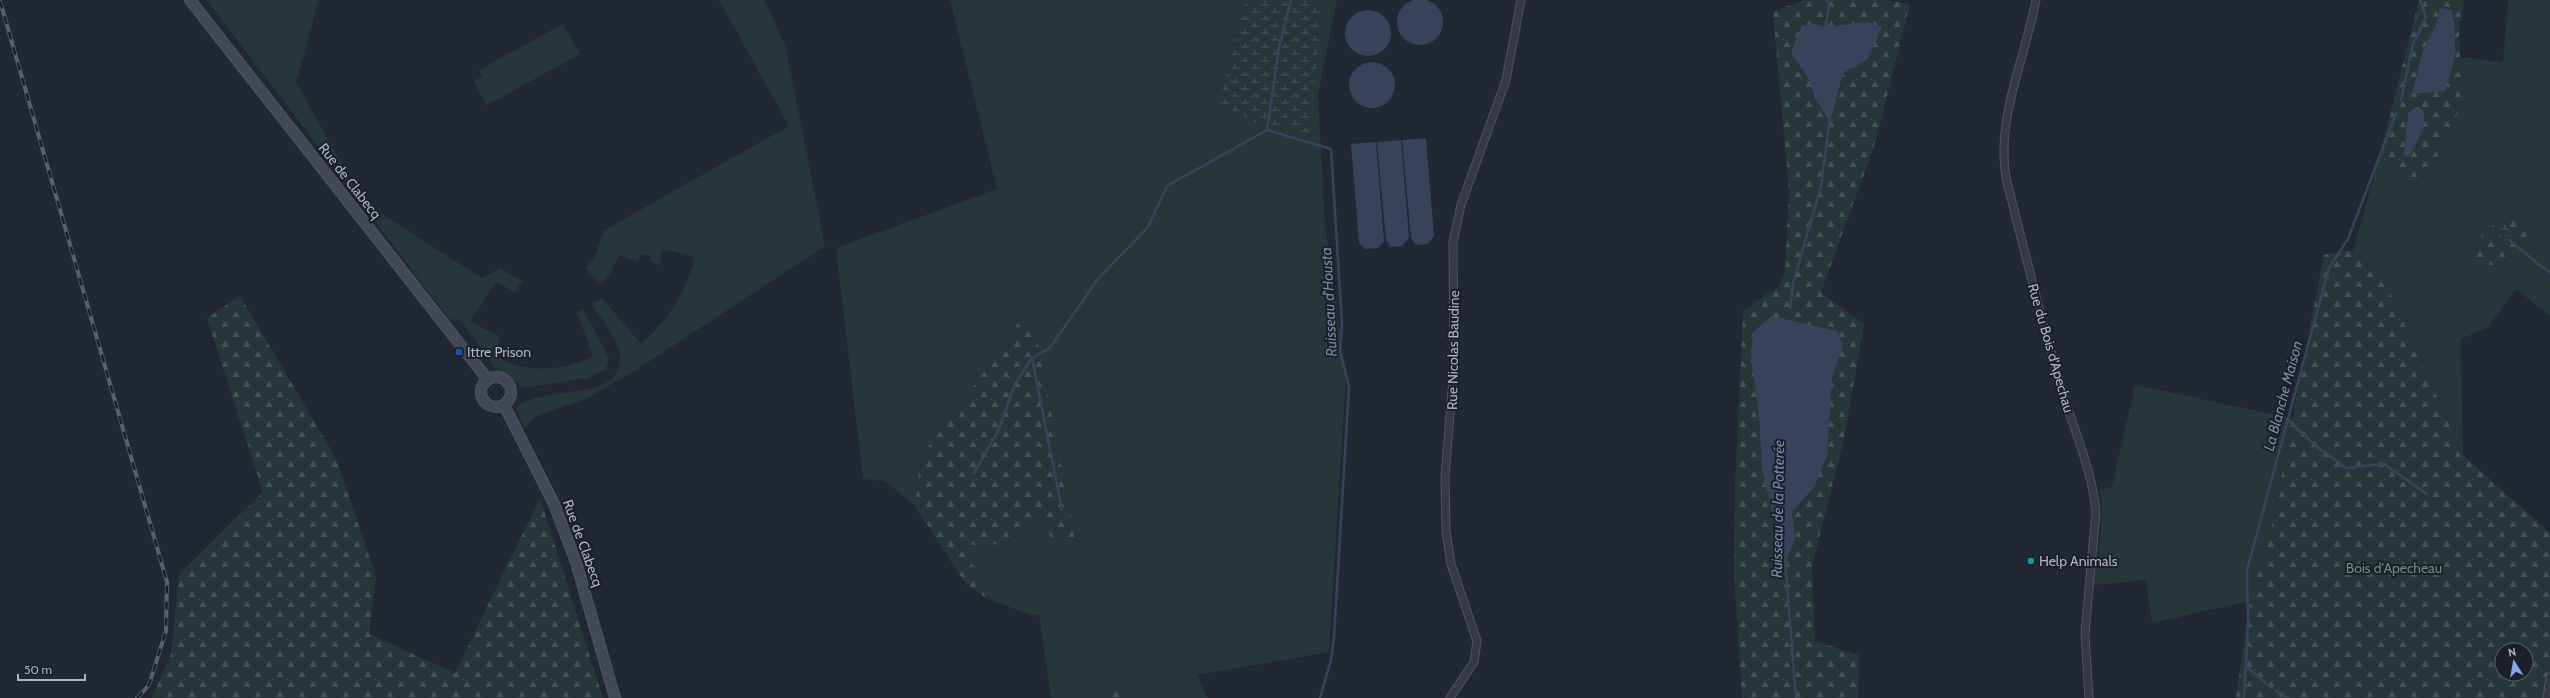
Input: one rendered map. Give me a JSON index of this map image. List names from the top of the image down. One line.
{"streets":{"street":["Rue de Clabecq","Rue du Bois d'Apechau","Rue Nicolas Baudine"]},"water":["Ruisseau d'Housta","La Blanche Maison","Ruisseau de la Potterée"],"parks":["Bois d'Apecheau"],"places":{"transit":["Ittre Prison"],"other":["Help Animals"]},"scale_bar":"50 m","north":"top"}
